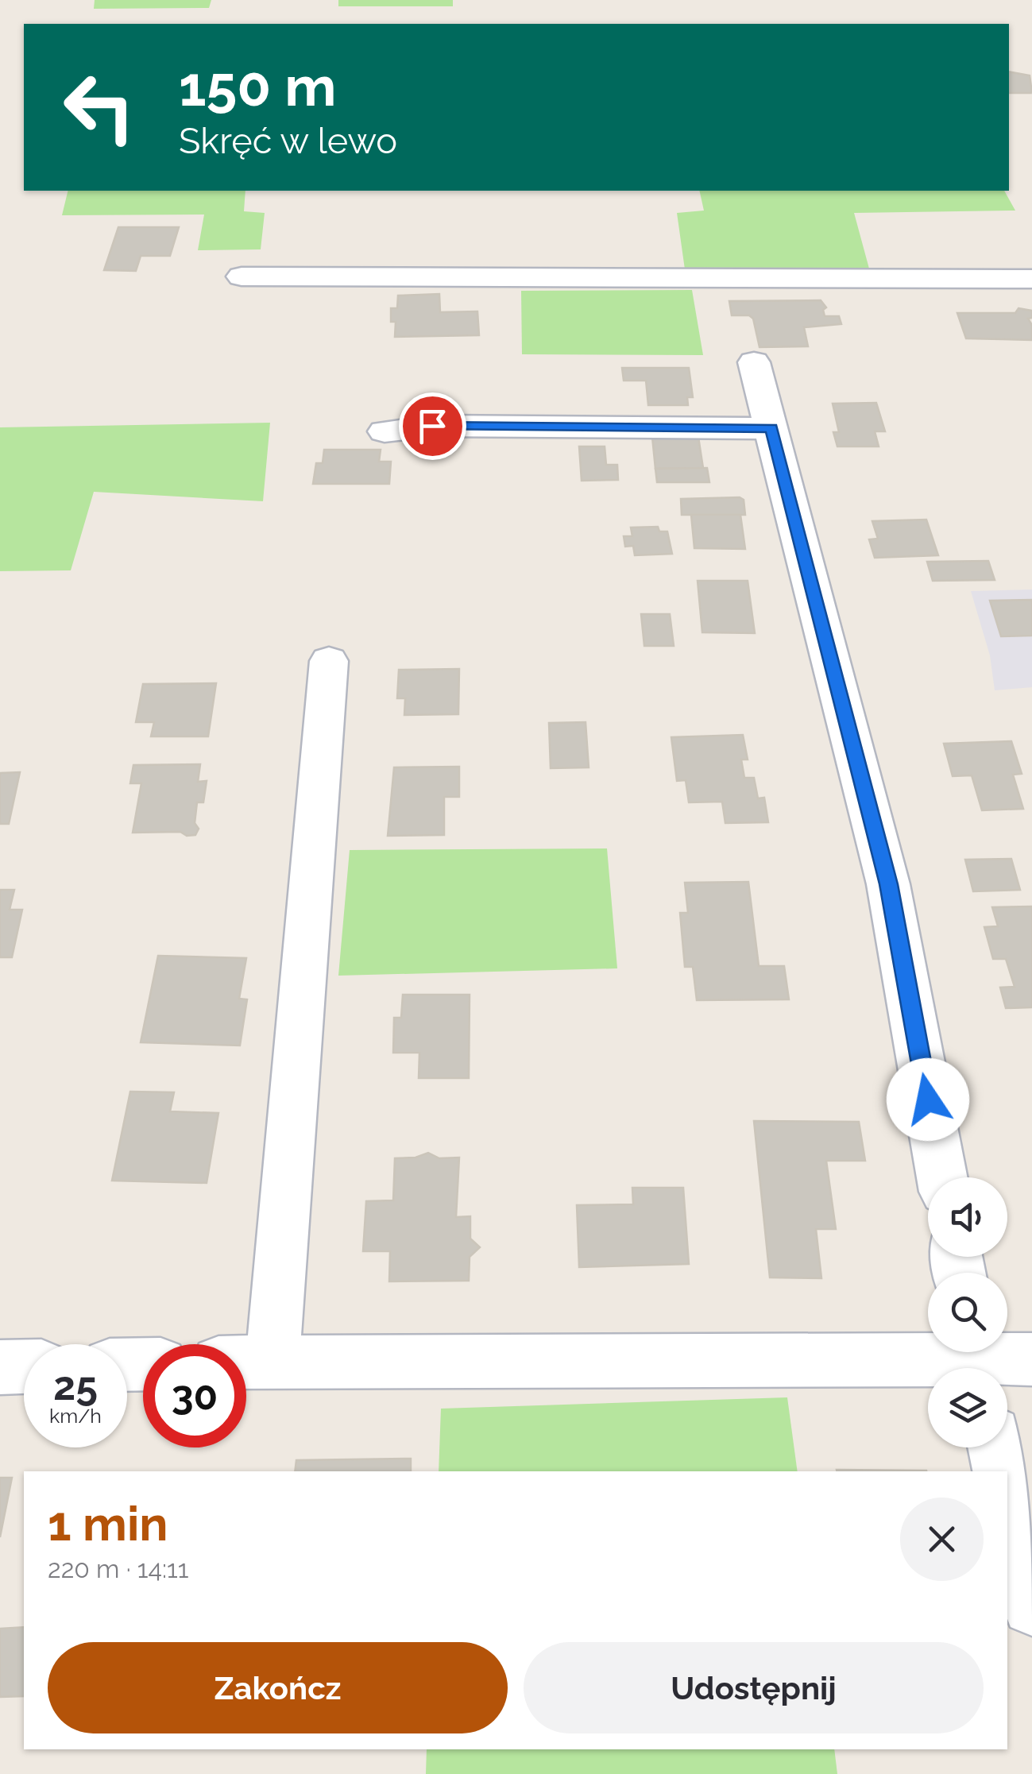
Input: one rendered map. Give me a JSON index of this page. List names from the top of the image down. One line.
{"page":{"turn":["150 m","Skręć w lewo"],"speed":"25 km/h","limit":"30","heading":["1 min","220 m · 14:11"],"buttons":["Zakończ","Udostępnij"]}}
